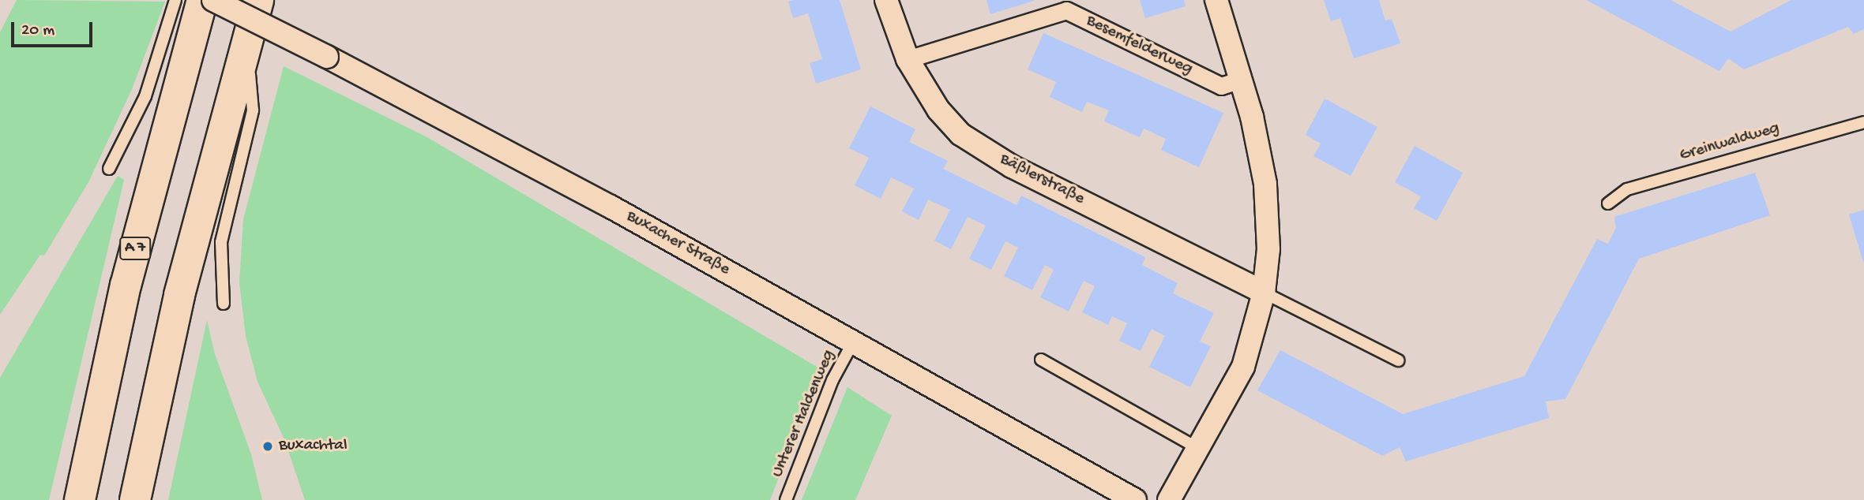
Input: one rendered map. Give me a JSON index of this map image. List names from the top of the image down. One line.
{"streets":{"highway":["A 7"],"street":["Besemfelderweg","Bäßlerstraße","Buxacher Straße"],"lane":["Greinwaldweg","Unterer Haldenweg"]},"crossings":[["Besemfelderweg","Bäßlerstraße"],["Buxacher Straße","Unterer Haldenweg"]],"places":["Buxachtal"],"scale_bar":"20 m"}
